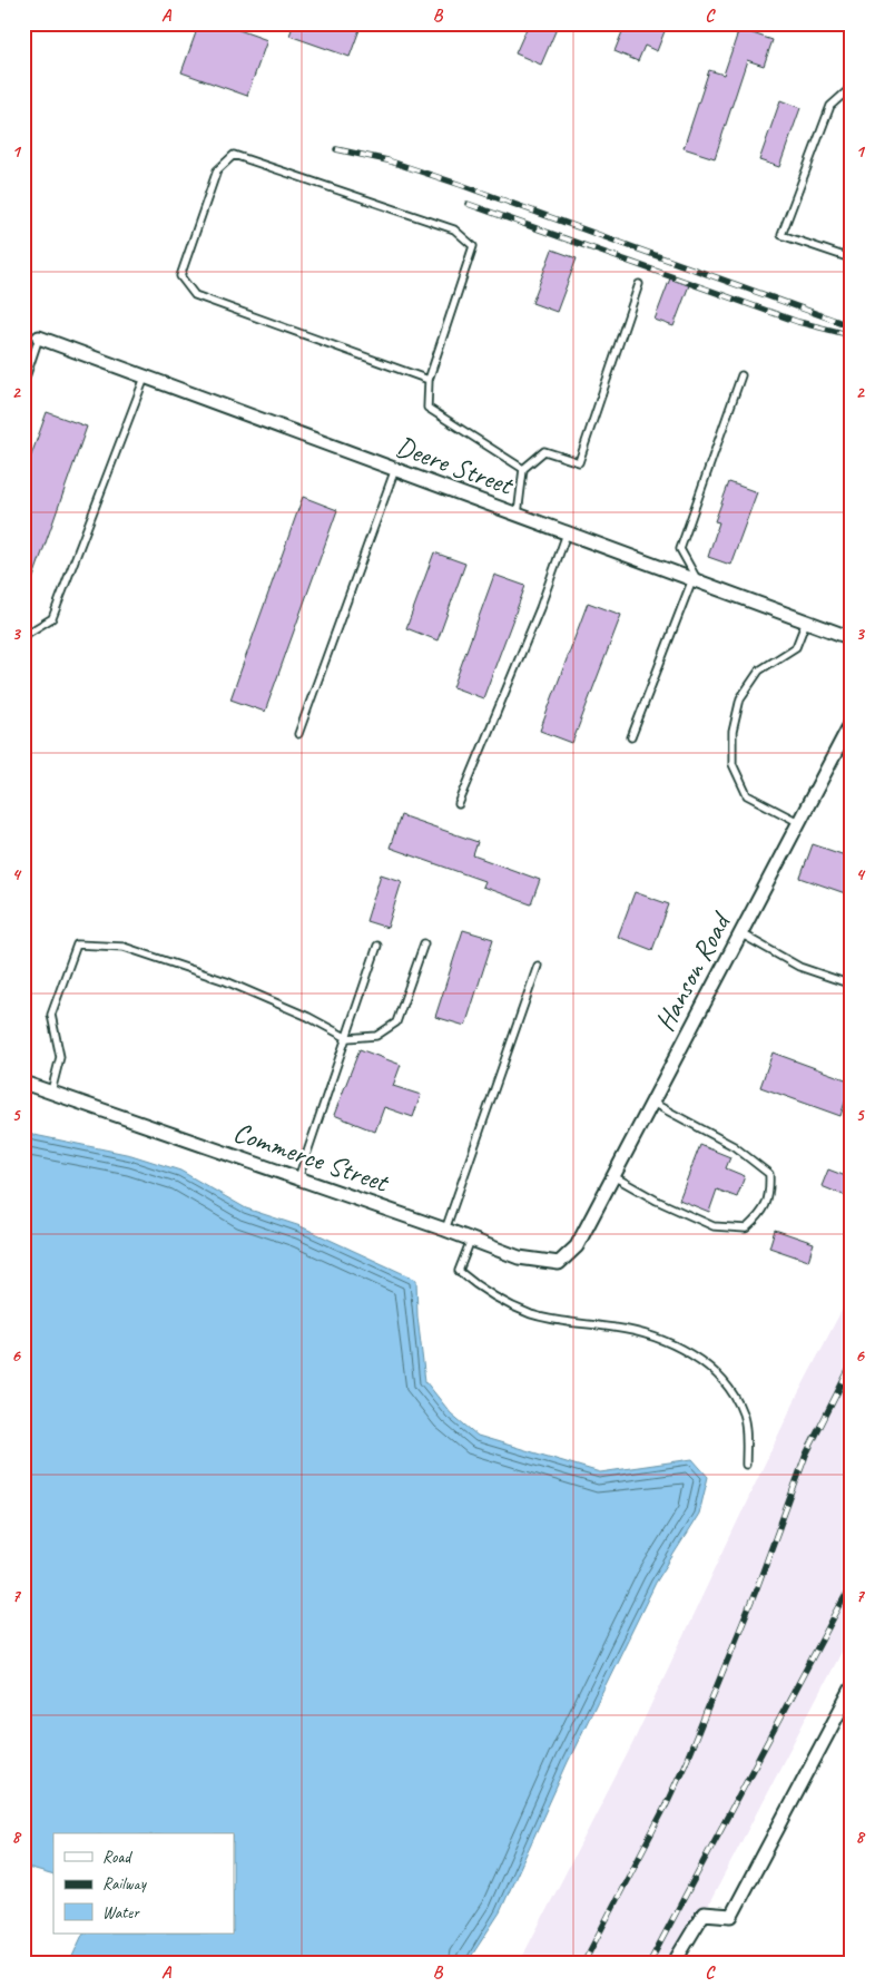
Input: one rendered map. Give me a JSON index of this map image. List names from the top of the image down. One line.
{"streets":{"street":["Deere Street","Hanson Road","Commerce Street"]},"crossings":[["Hanson Road","Commerce Street"]],"legend":["Road","Railway","Water"],"grid":{"columns":["A","B","C"],"rows":["1","2","3","4","5","6","7","8"]}}
